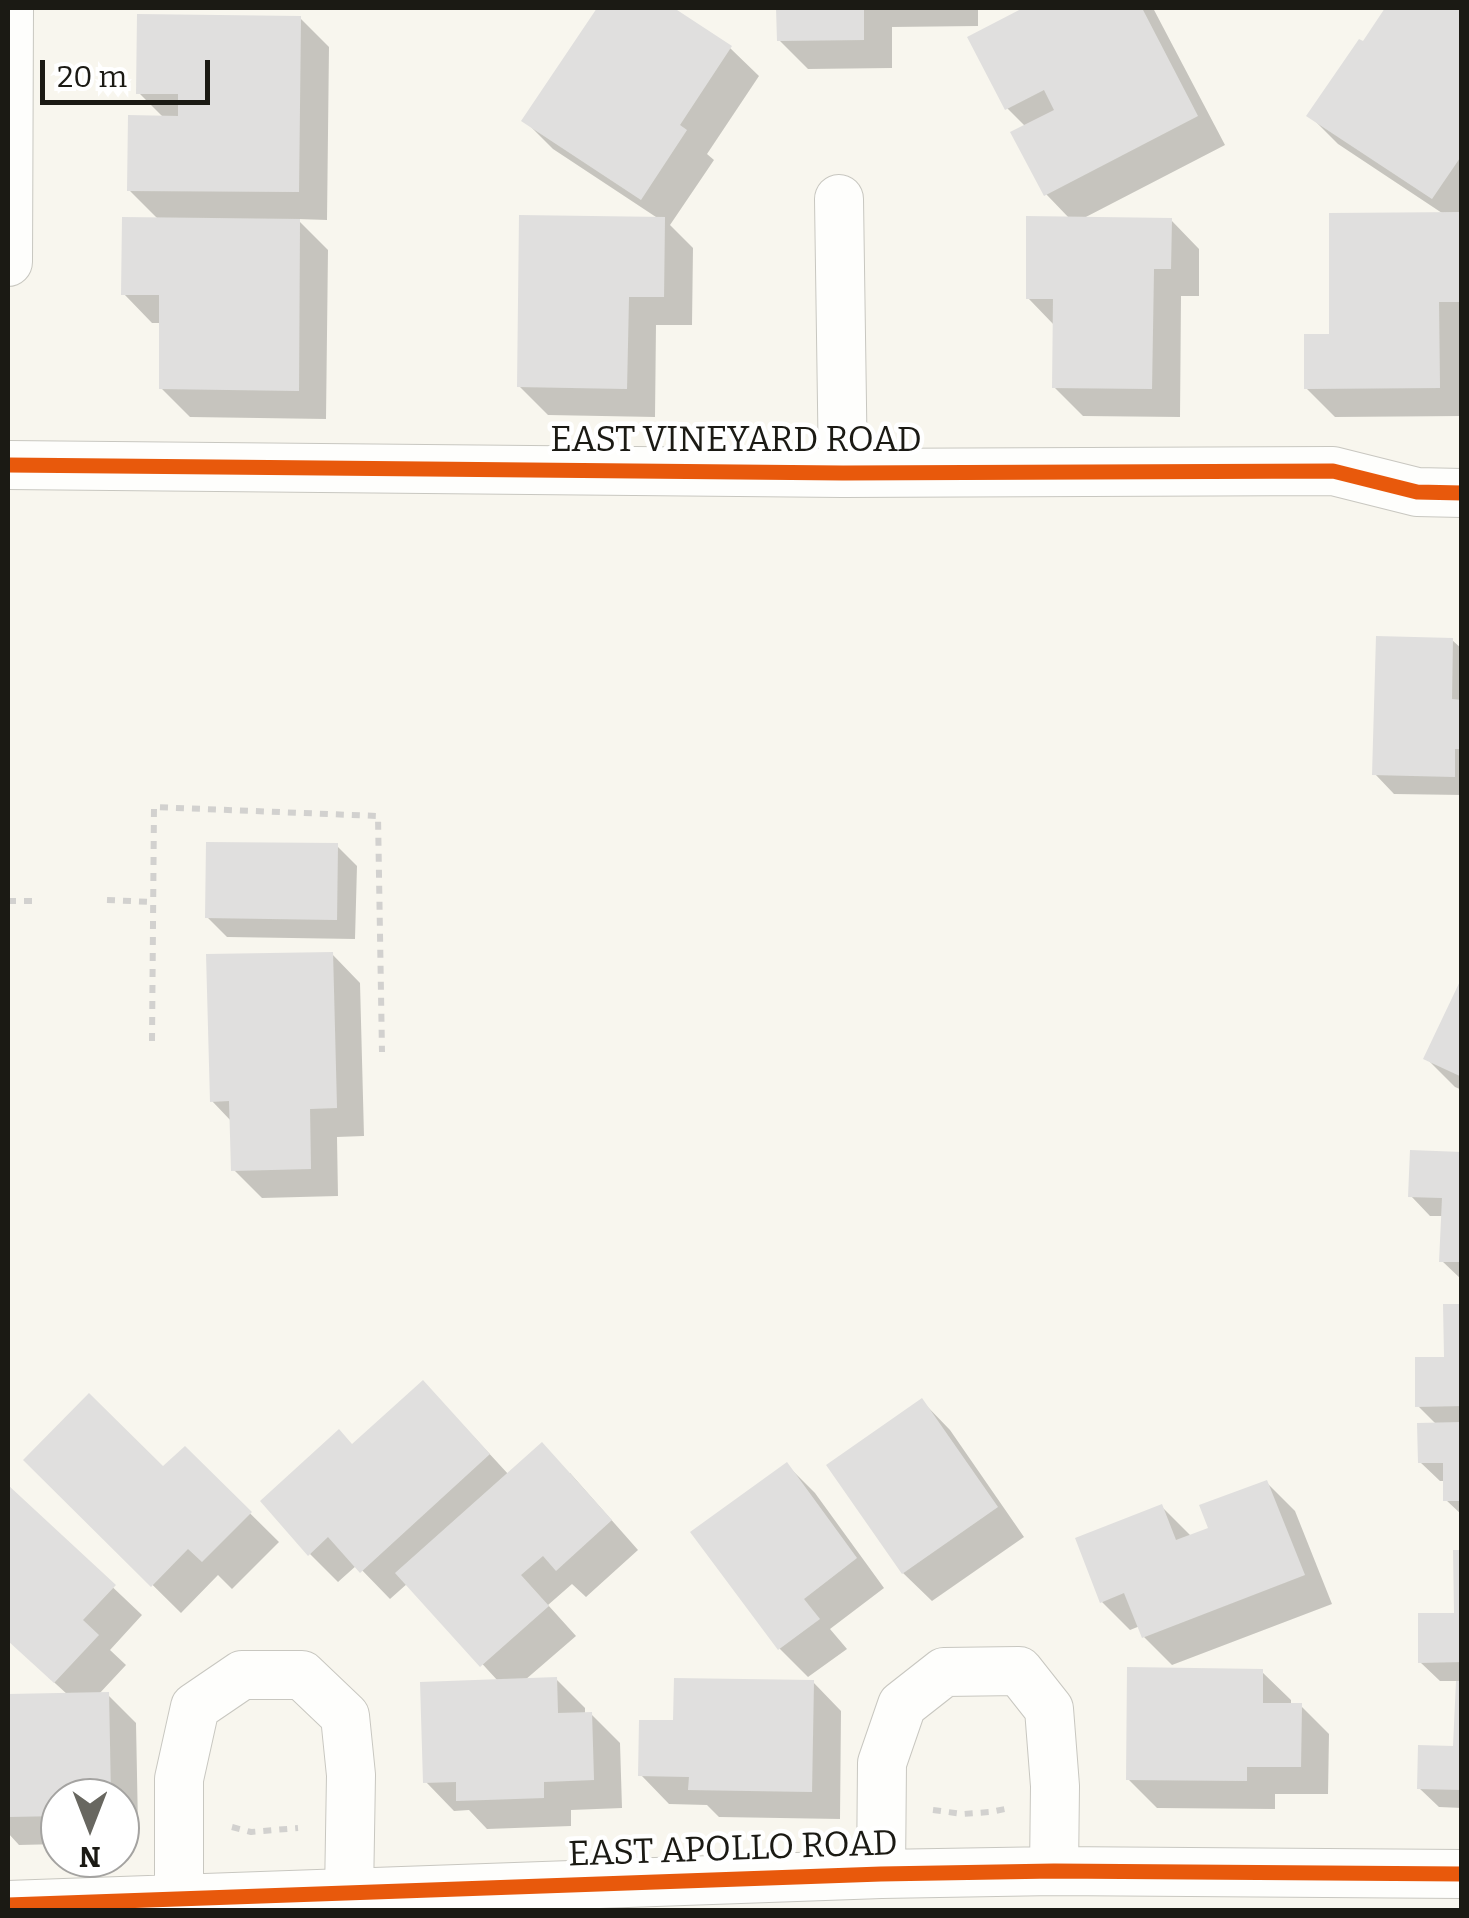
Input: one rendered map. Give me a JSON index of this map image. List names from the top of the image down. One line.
{"streets":{"street":["EAST VINEYARD ROAD","EAST APOLLO ROAD"]},"scale_bar":"20 m","north":"bottom"}
